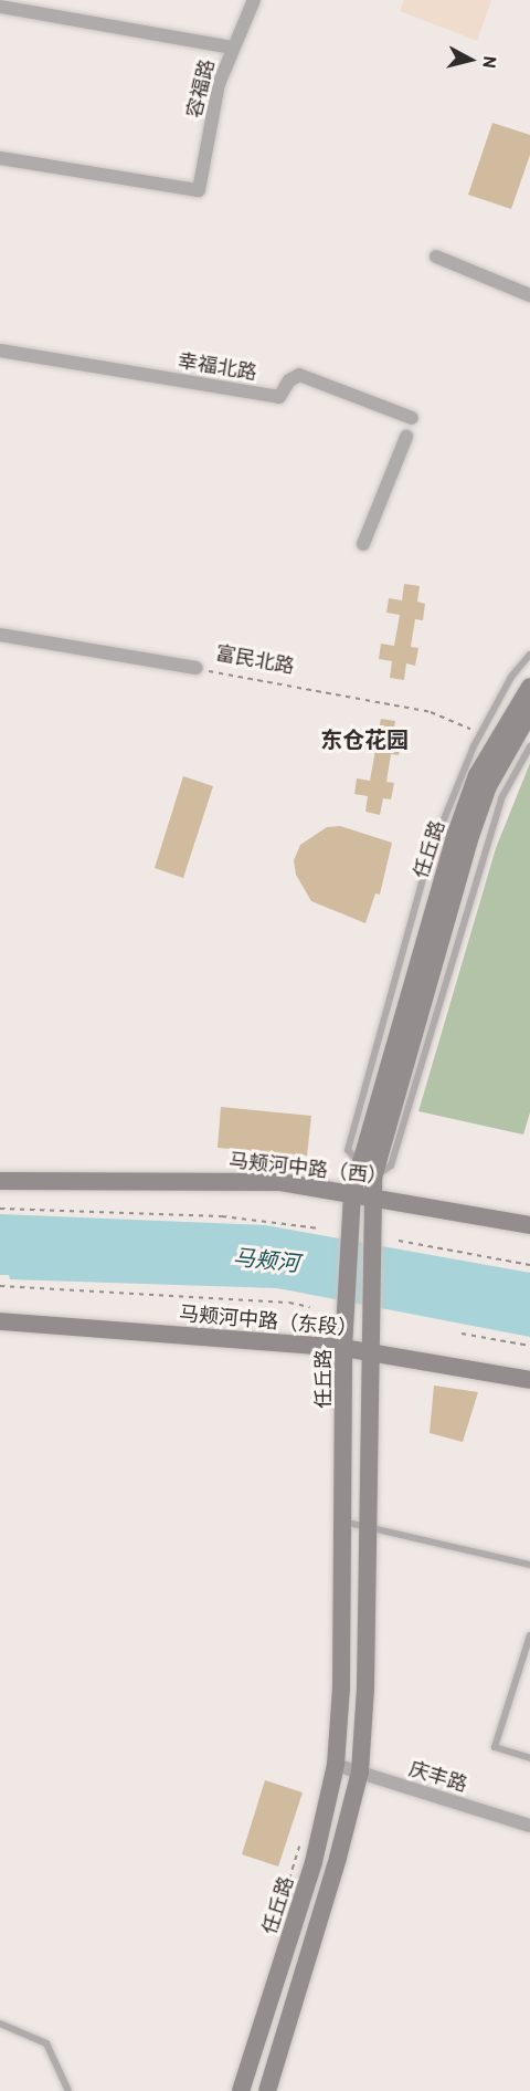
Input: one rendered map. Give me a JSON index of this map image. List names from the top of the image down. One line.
{"streets":{"street":["容福路","幸福北路","富民北路","任丘路","马颊河中路（西）","马颊河中路（东段）","庆丰路"]},"crossings":[["任丘路","马颊河中路（西）"],["任丘路","马颊河中路（东段）"],["任丘路","庆丰路"]],"districts":["东仓花园"],"water":["马颊河"],"north":"right"}
